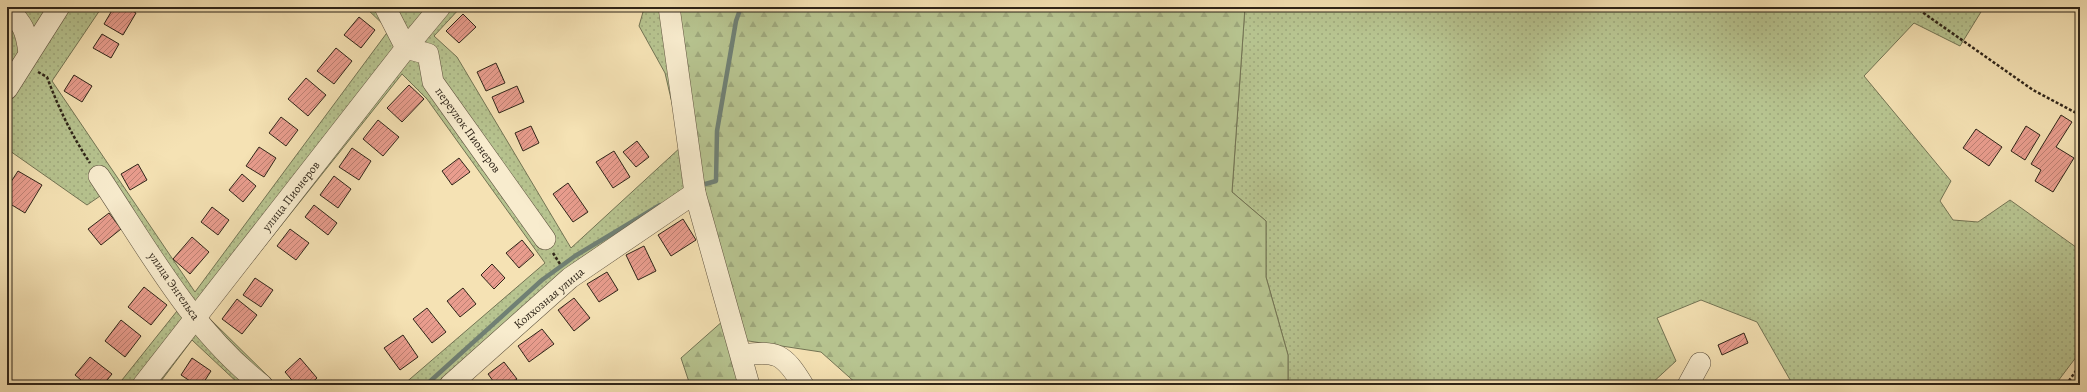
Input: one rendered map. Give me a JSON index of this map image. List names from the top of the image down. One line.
{"streets":{"street":["переулок Пионеров","улица Пионеров","улица Энгельса","Колхозная улица"]},"crossings":[["переулок Пионеров","улица Пионеров"],["улица Пионеров","улица Энгельса"]]}
